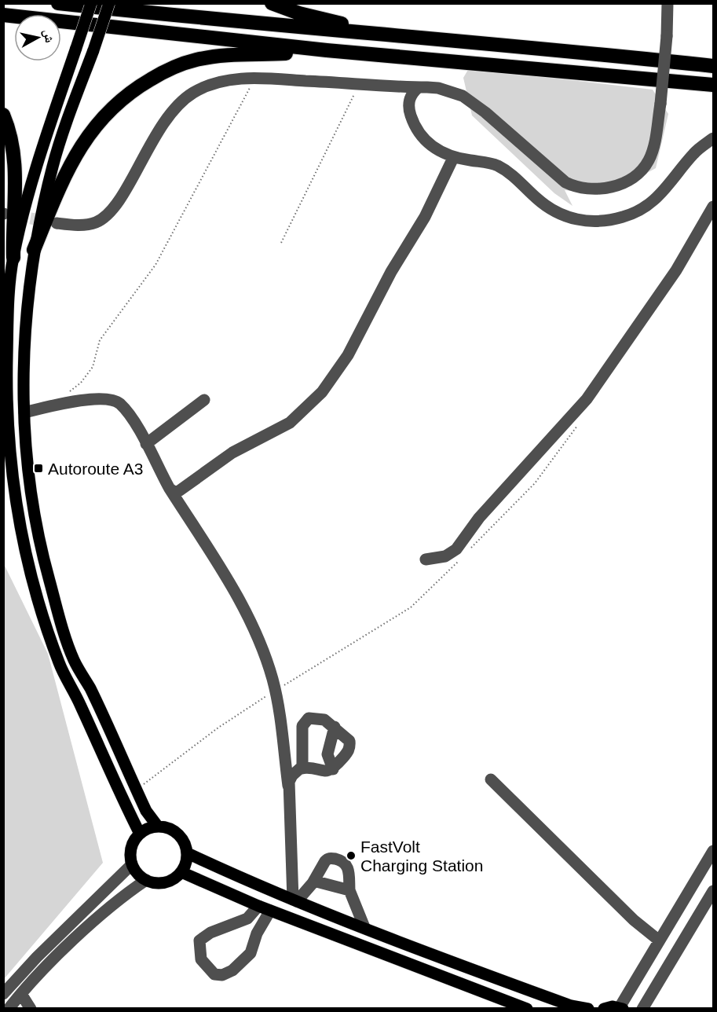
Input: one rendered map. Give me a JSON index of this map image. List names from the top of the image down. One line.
{"places":{"transit":["Autoroute A3"],"other":["FastVolt Charging Station"]},"north":"right"}
